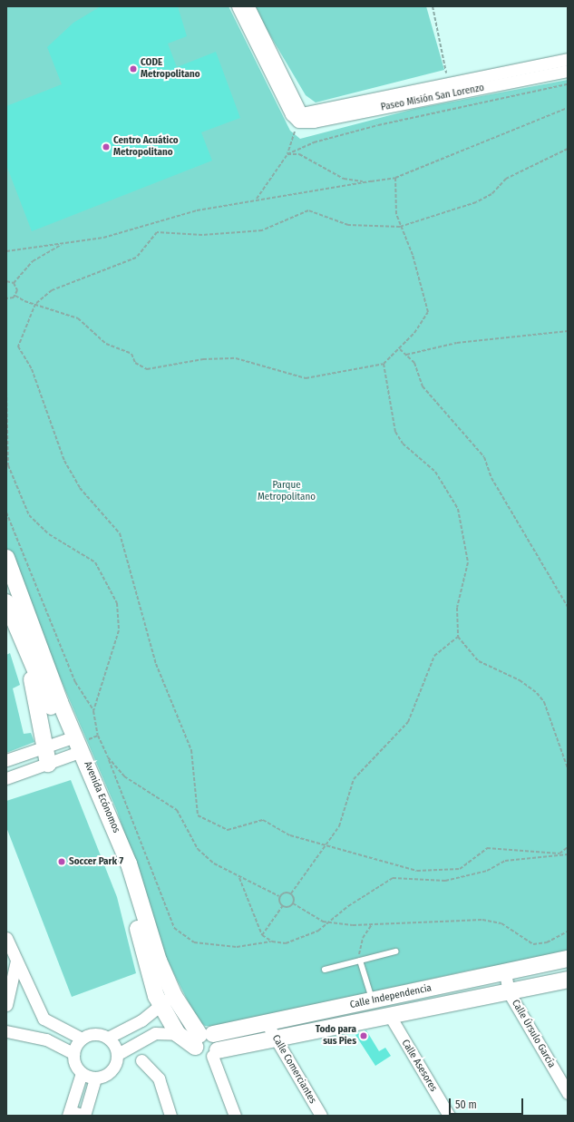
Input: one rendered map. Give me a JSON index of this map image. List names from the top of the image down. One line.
{"streets":{"street":["Paseo Misión San Lorenzo","Avenida Ecónomos","Calle Independencia","Calle Úrsulo García","Calle Asesores","Calle Comerciantes"]},"crossings":[["Avenida Ecónomos","Calle Independencia"],["Calle Independencia","Calle Úrsulo García"],["Calle Independencia","Calle Asesores"],["Calle Independencia","Calle Comerciantes"]],"parks":["Parque Metropolitano"],"places":["CODE Metropolitano","Centro Acuático Metropolitano","Soccer Park 7","Todo para sus Pies"],"scale_bar":"50 m"}
